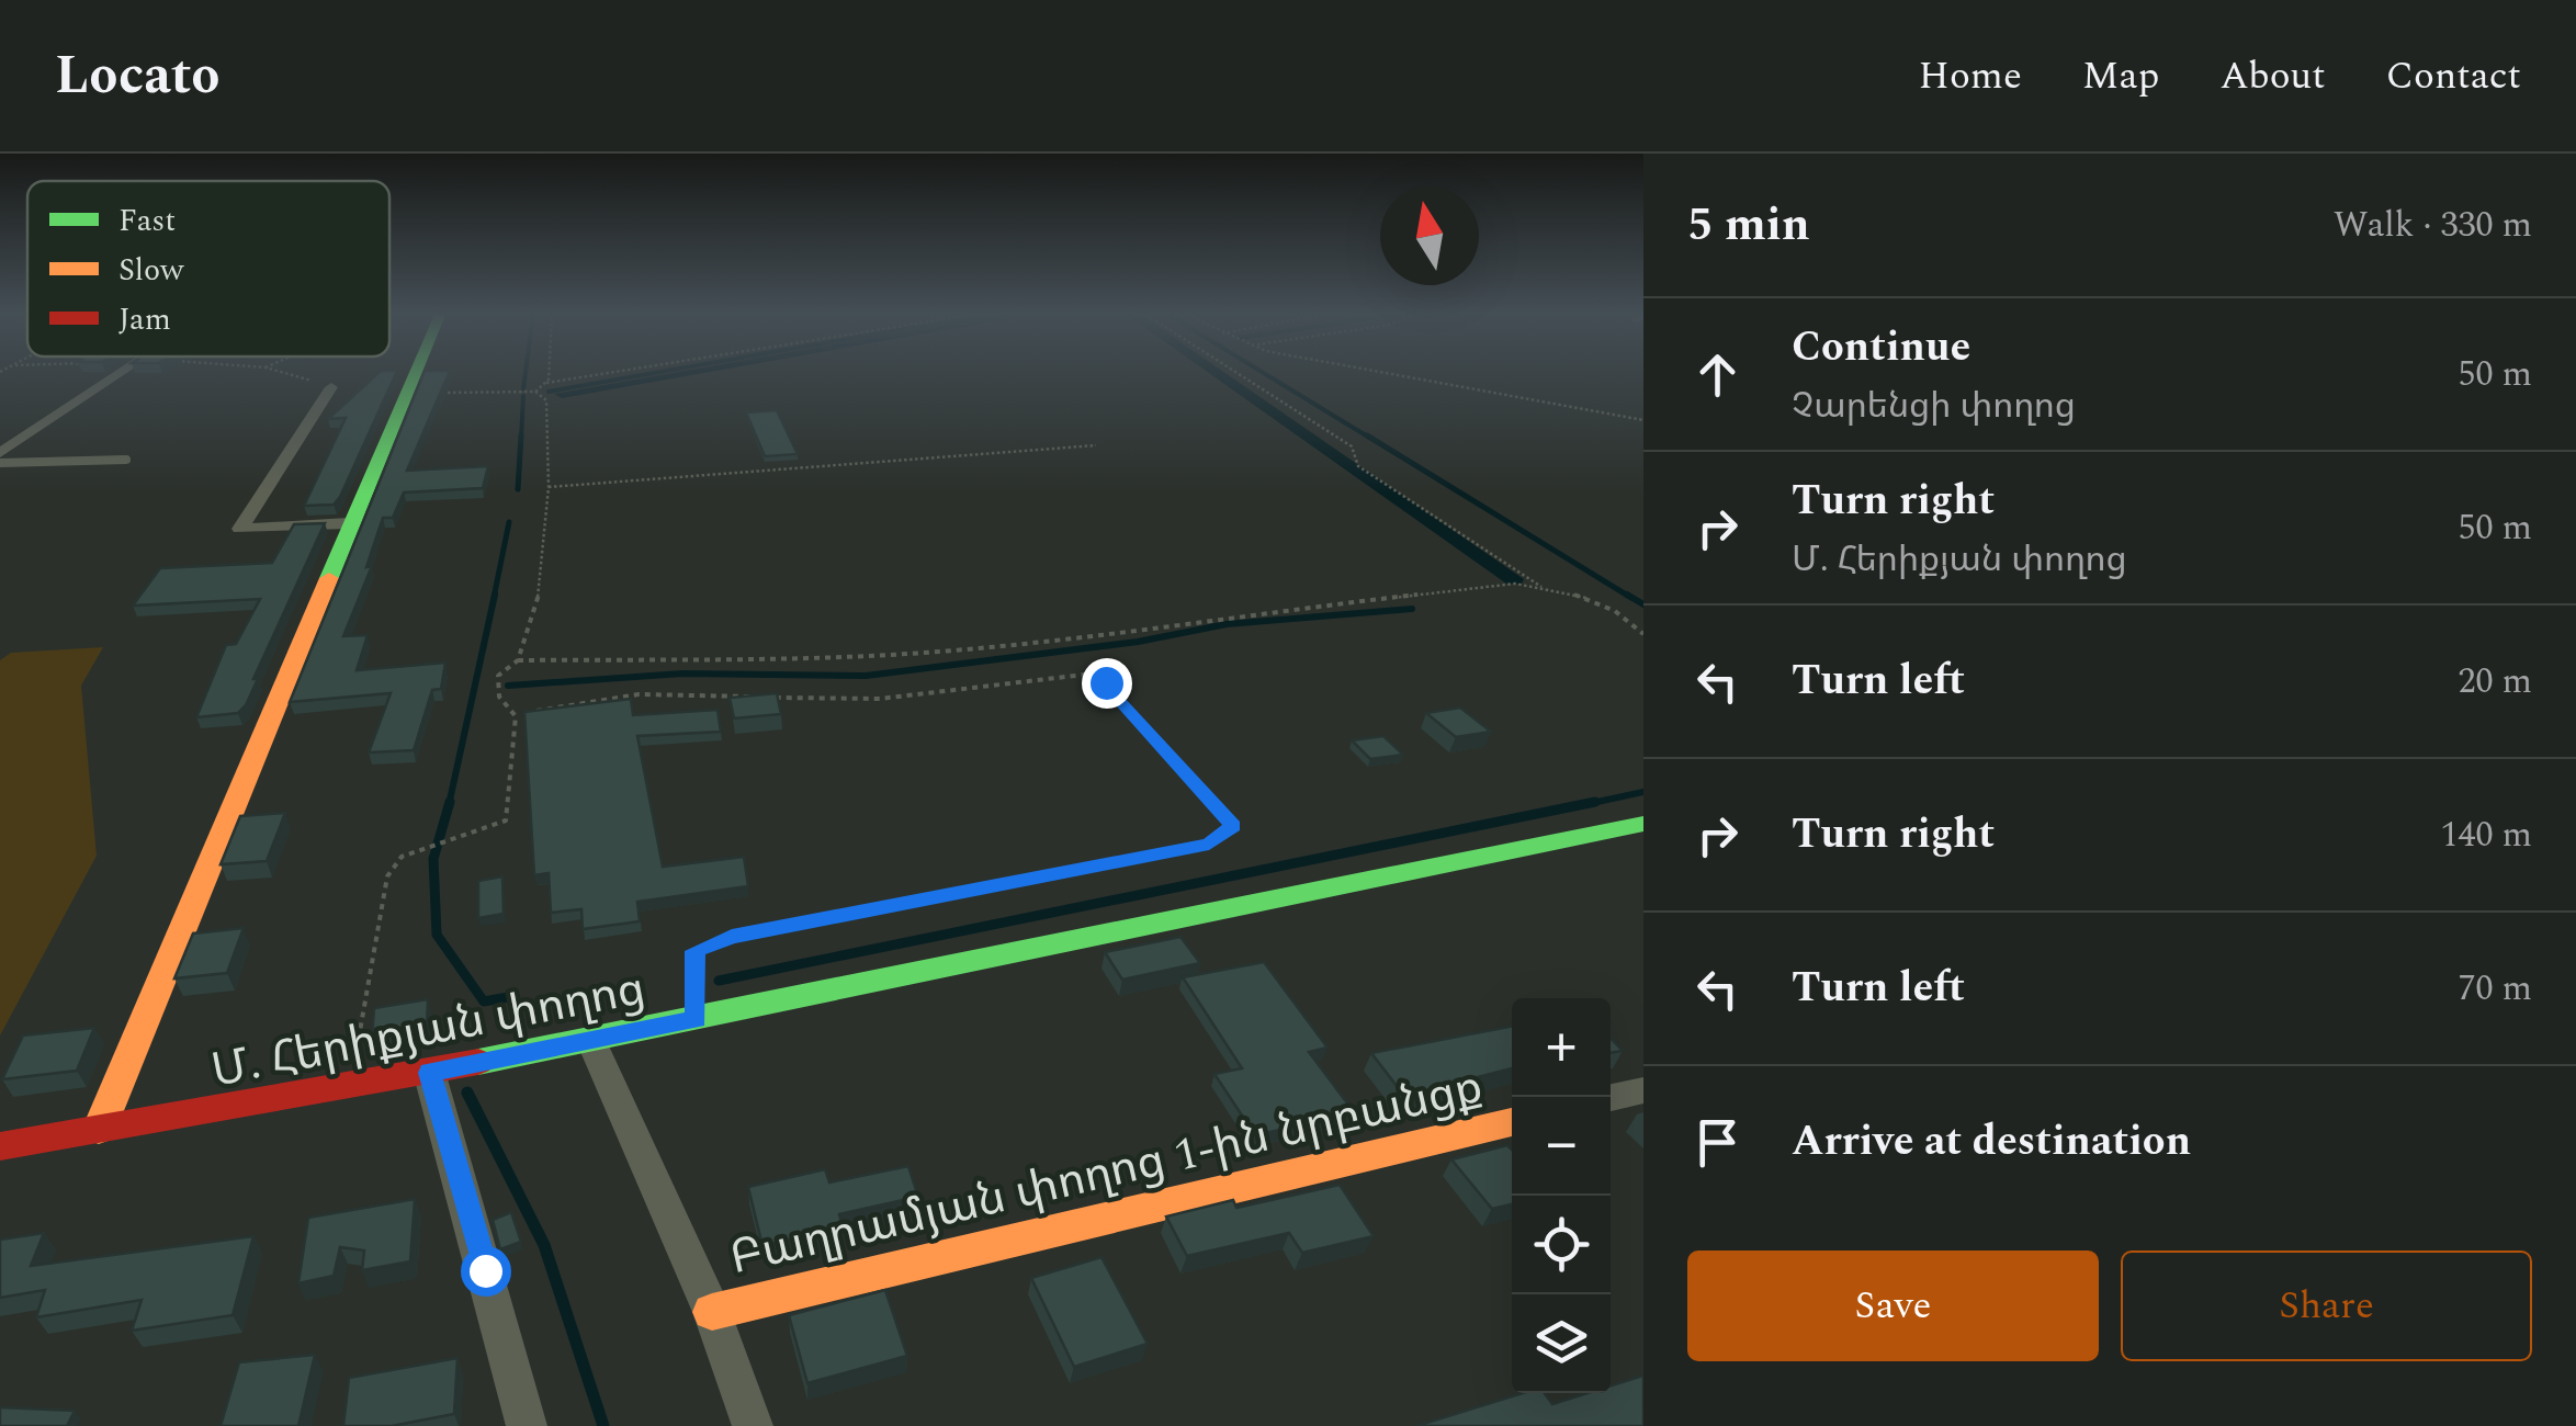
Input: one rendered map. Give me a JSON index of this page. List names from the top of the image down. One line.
{"streets":{"street":["Մ. Հերիքյան փողոց","Բաղրամյան փողոց 1-ին նրբանցք"]},"legend":["Fast","Slow","Jam"],"north":"top","page":{"header":"Locato","nav":["Home","Map","About","Contact"],"heading":["5 min","Walk · 330 m"],"list":[["Continue","Չարենցի փողոց","50 m"],["Turn right","Մ. Հերիքյան փողոց","50 m"],["Turn left","20 m"],["Turn right","140 m"],["Turn left","70 m"],"Arrive at destination"],"map_buttons":["+","−"],"buttons":["Save","Share"]}}
